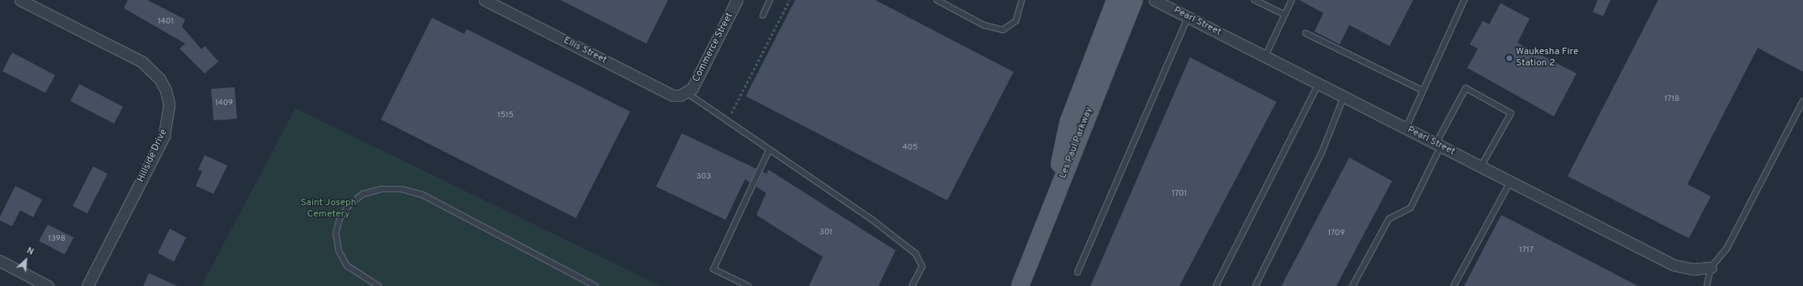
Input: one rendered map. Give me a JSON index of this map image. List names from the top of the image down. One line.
{"streets":{"main road":["Les Paul Parkway"],"street":["Pearl Street","Commerce Street","Ellis Street","Hillside Drive"]},"crossings":[["Commerce Street","Ellis Street"]],"parks":["Saint Joseph Cemetery"],"places":["Waukesha Fire Station 2"],"house_numbers":["1401","1718","1409","1515","405","303","1701","301","1709","1398","1717"],"north":"top right"}
